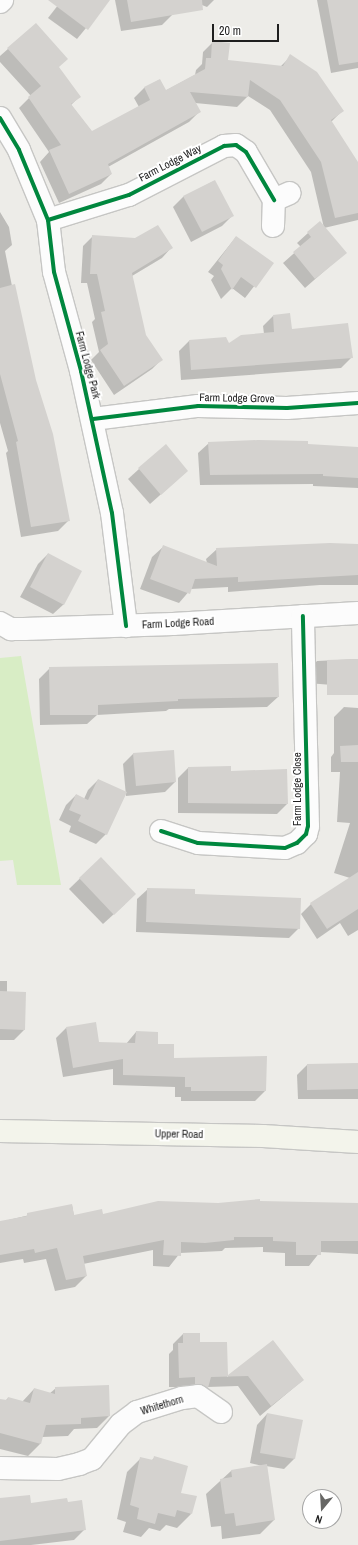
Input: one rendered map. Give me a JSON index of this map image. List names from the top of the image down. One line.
{"streets":{"main road":["Upper Road"],"street":["Farm Lodge Way","Farm Lodge Park","Farm Lodge Grove","Farm Lodge Road","Farm Lodge Close","Whitethorn"]},"crossings":[["Farm Lodge Way","Farm Lodge Park"],["Farm Lodge Park","Farm Lodge Grove"],["Farm Lodge Park","Farm Lodge Road"],["Farm Lodge Road","Farm Lodge Close"]],"scale_bar":"20 m","north":"bottom"}
